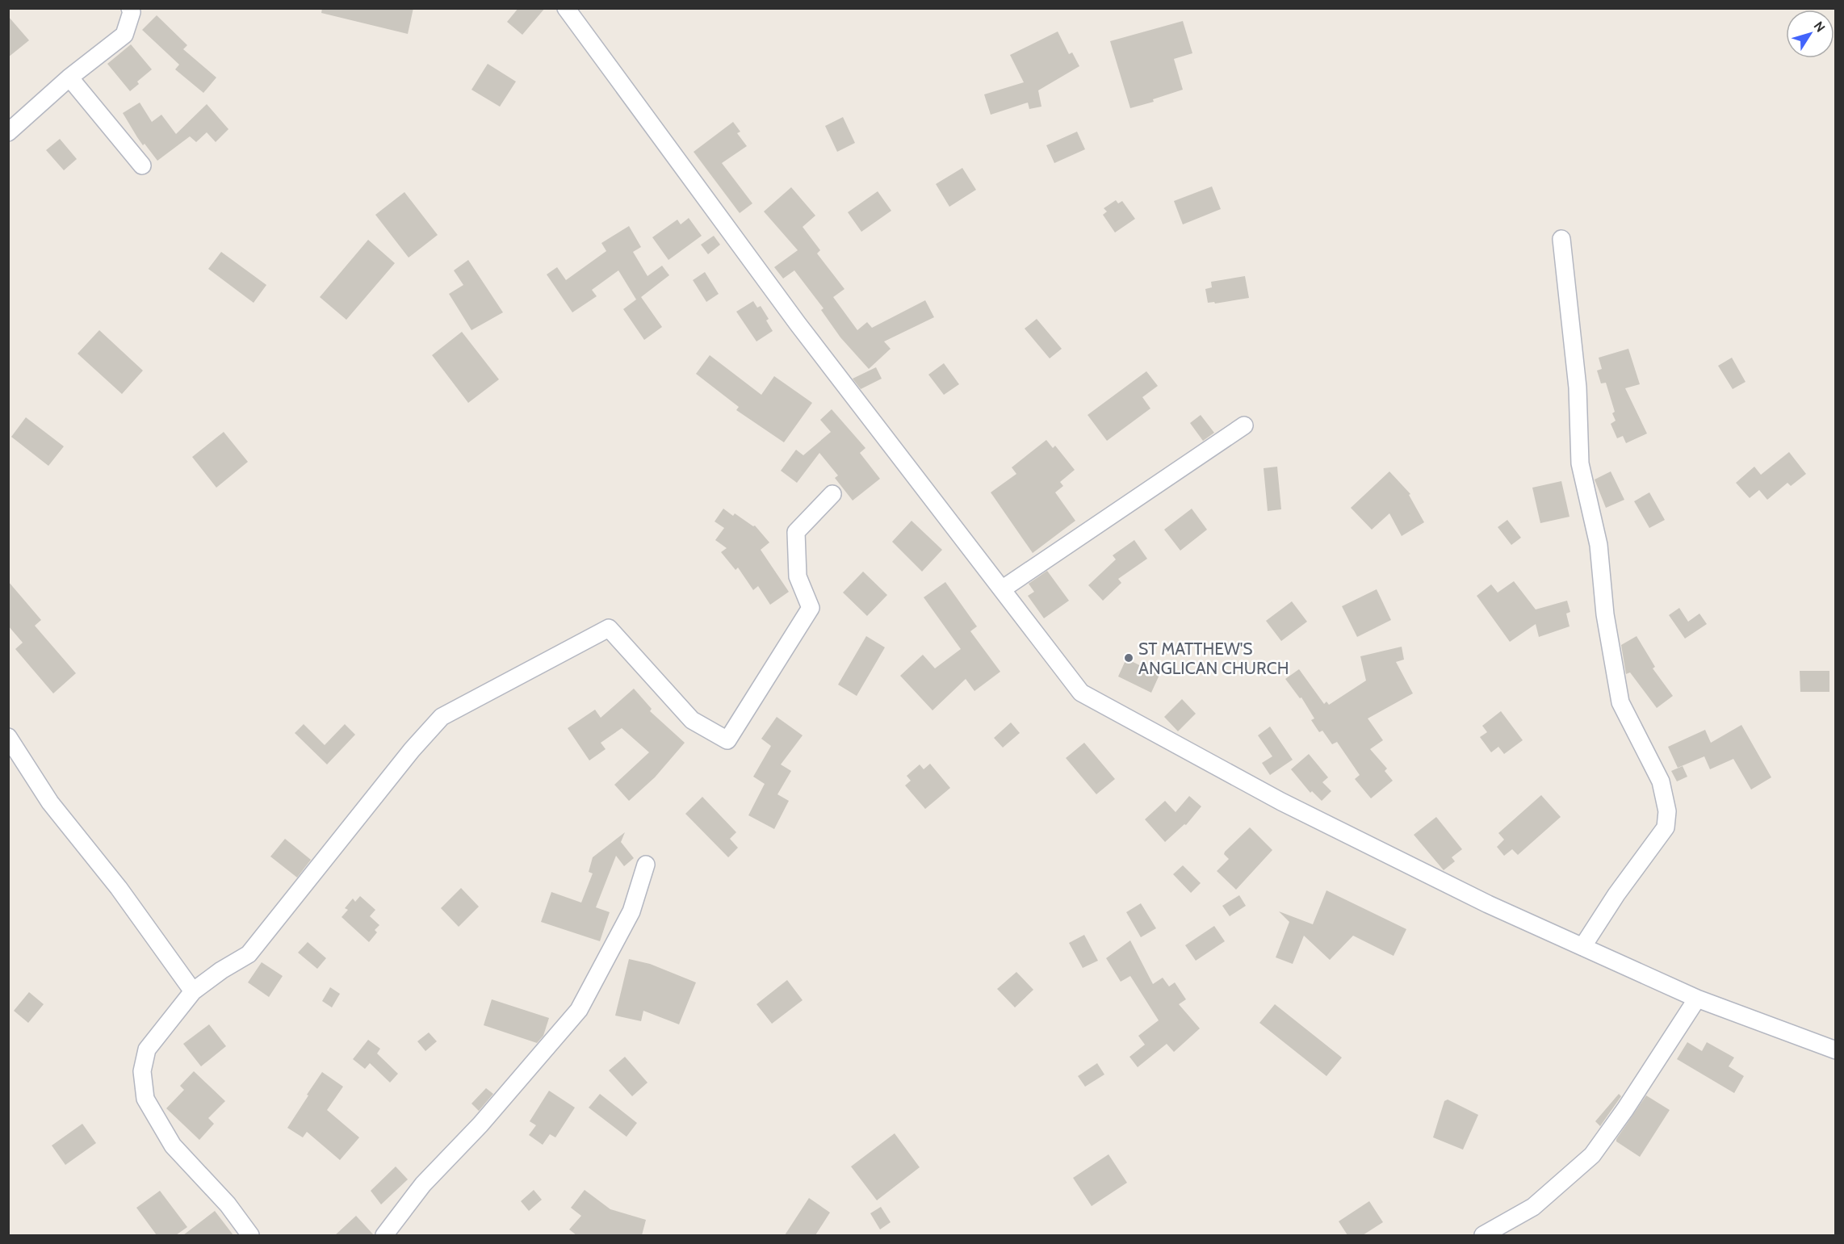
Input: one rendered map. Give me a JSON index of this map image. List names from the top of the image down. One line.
{"places":["ST MATTHEW'S ANGLICAN CHURCH"],"north":"top right"}
